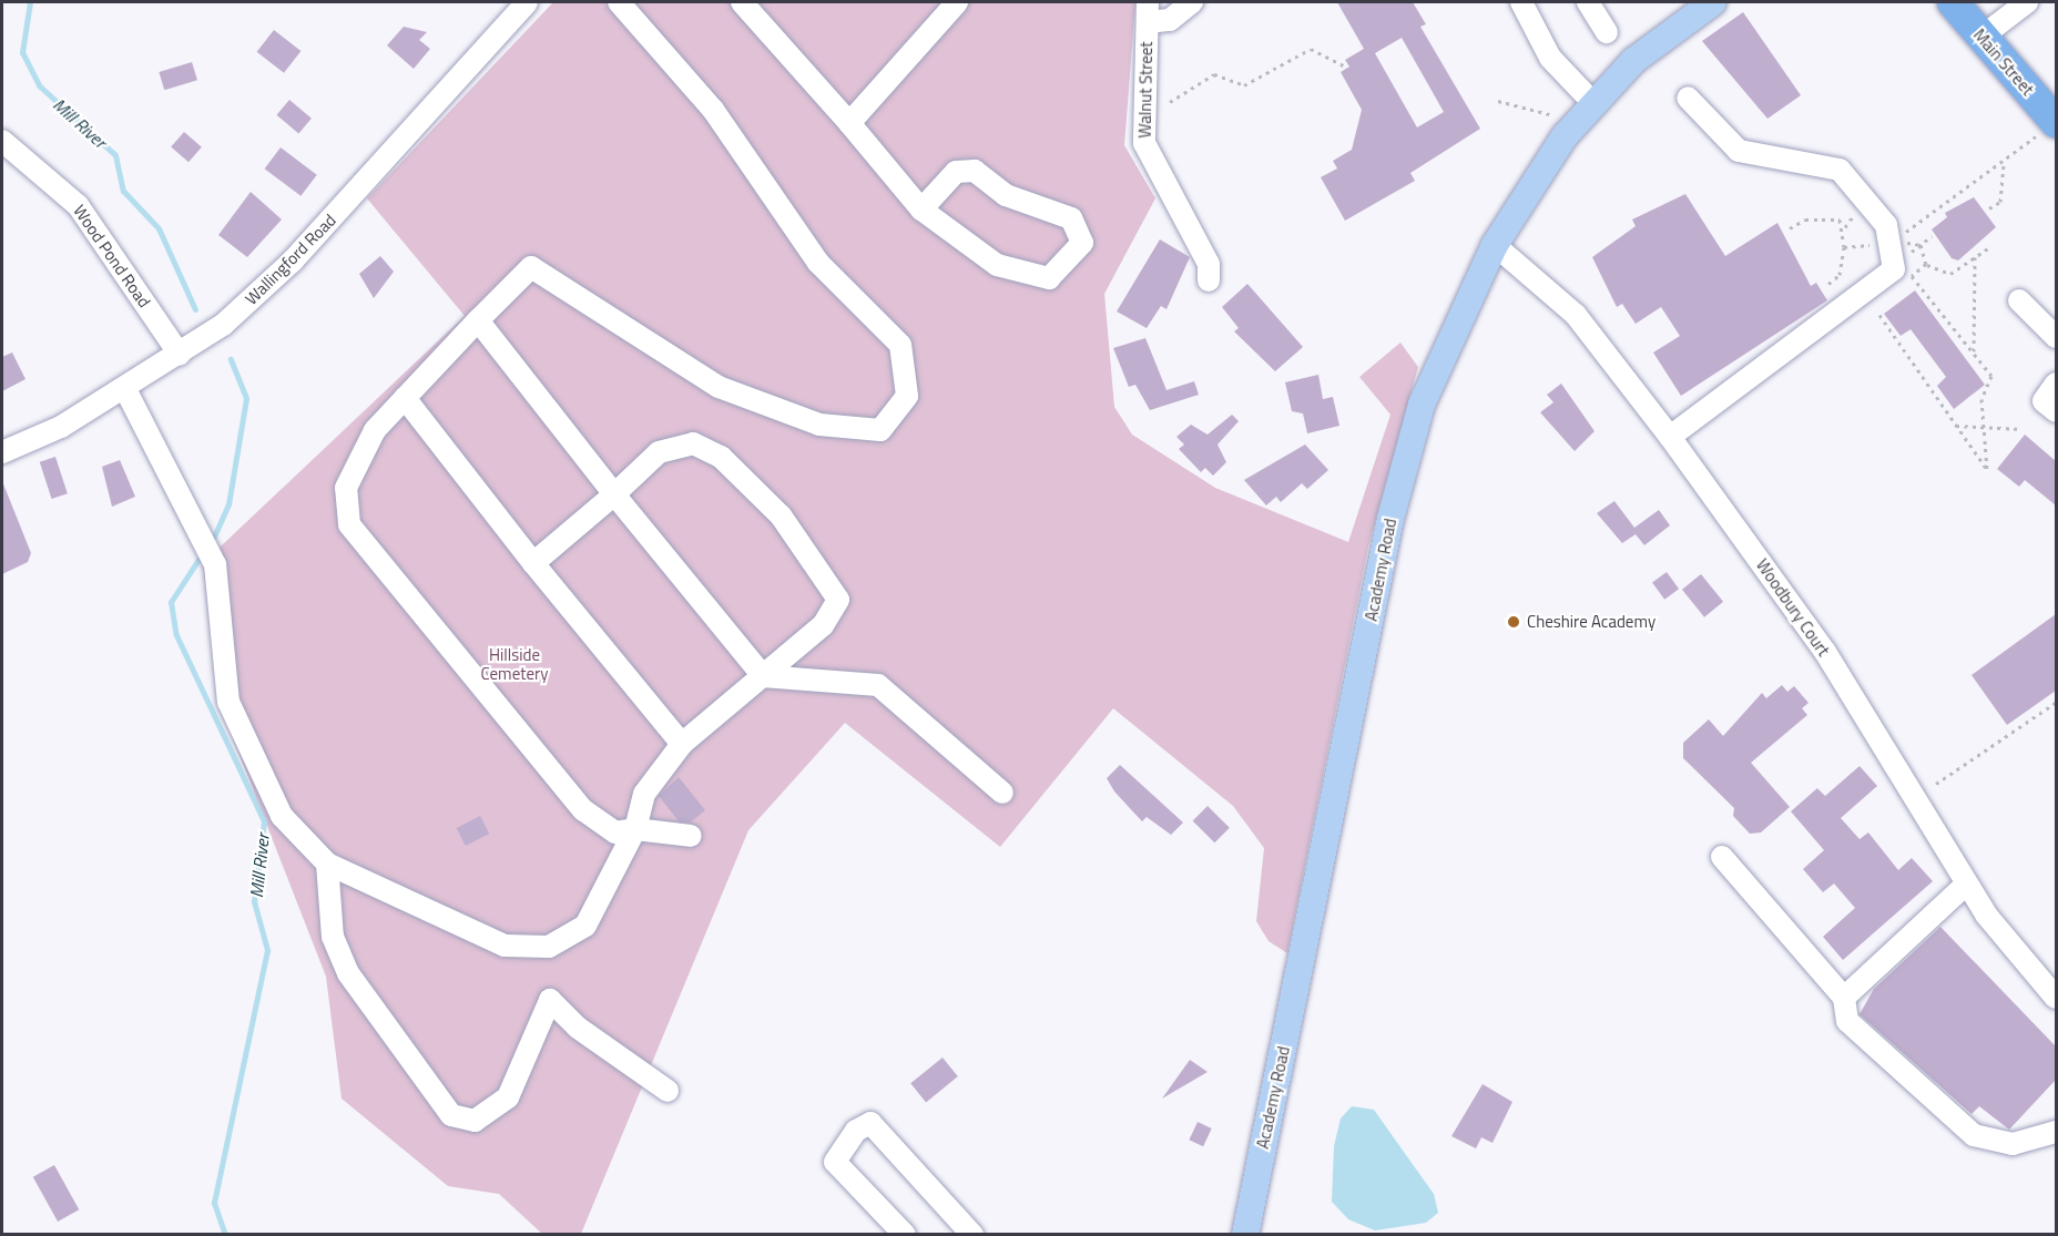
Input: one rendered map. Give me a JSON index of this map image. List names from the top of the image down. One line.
{"streets":{"highway":["Main Street"],"main road":["Academy Road"],"street":["Walnut Street","Wood Pond Road","Wallingford Road","Woodbury Court"]},"crossings":[["Wood Pond Road","Wallingford Road"],["Academy Road","Woodbury Court"]],"water":["Mill River"],"parks":["Hillside Cemetery"],"places":["Cheshire Academy"]}
